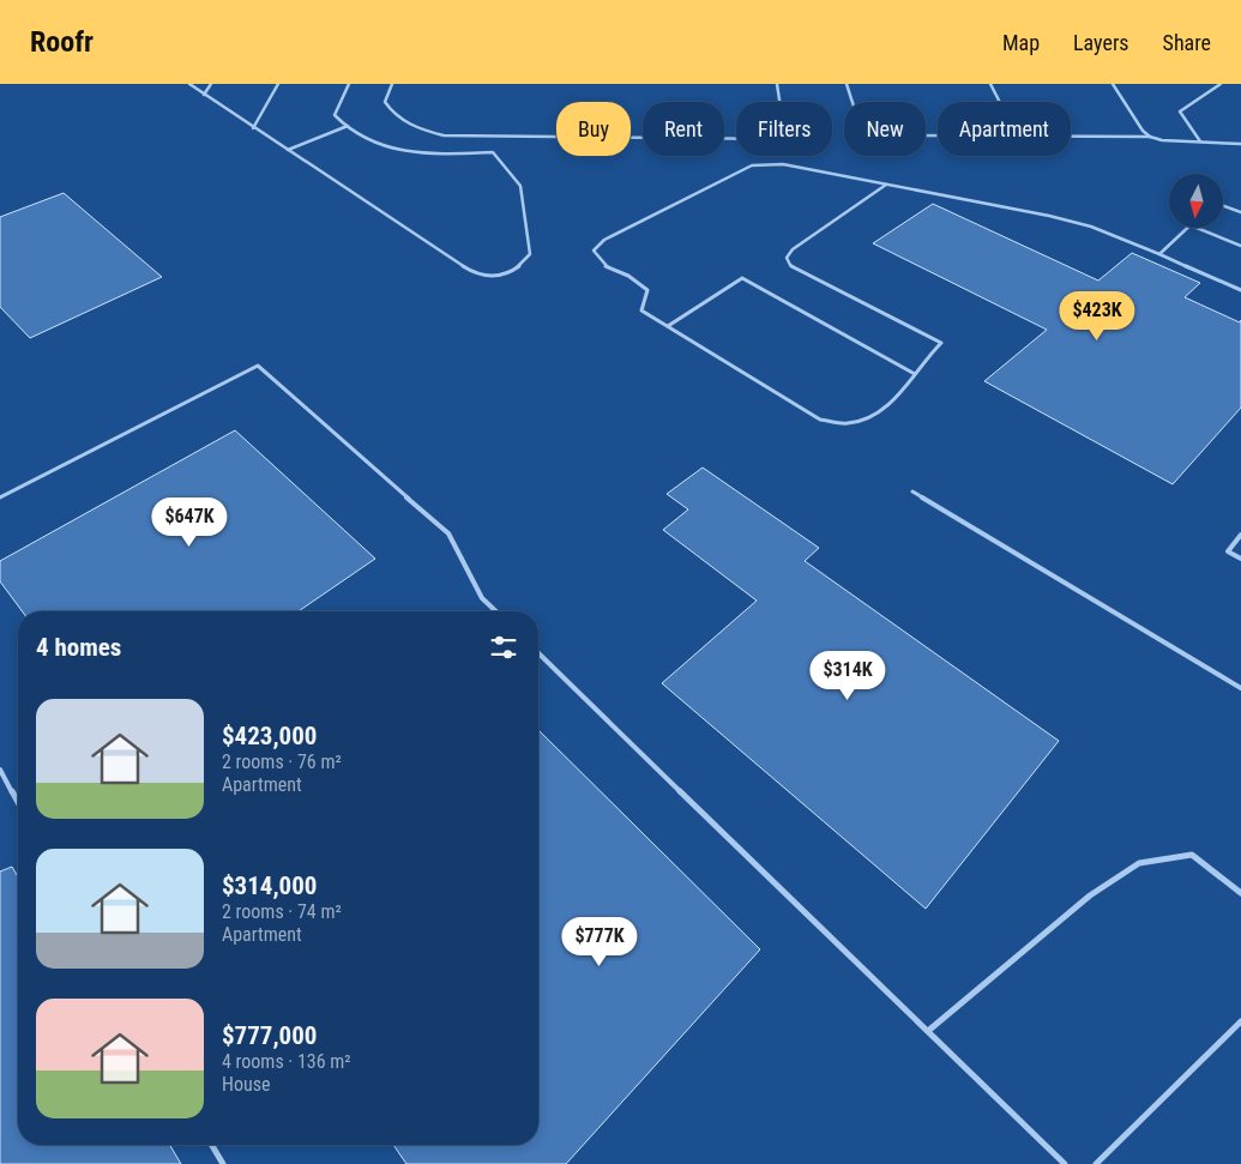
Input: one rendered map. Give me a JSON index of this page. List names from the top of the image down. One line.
{"north":"bottom","page":{"header":"Roofr","nav":["Map","Layers","Share"],"chip":["Buy","Rent","Filters","New","Apartment"],"price":["$423K","$647K","$314K","$777K"],"heading":"4 homes","list":[{"name":"$423,000","note":"2 rooms · 76 m² · Apartment"},{"name":"$314,000","note":"2 rooms · 74 m² · Apartment"},{"name":"$777,000","note":"4 rooms · 136 m² · House"}]}}
